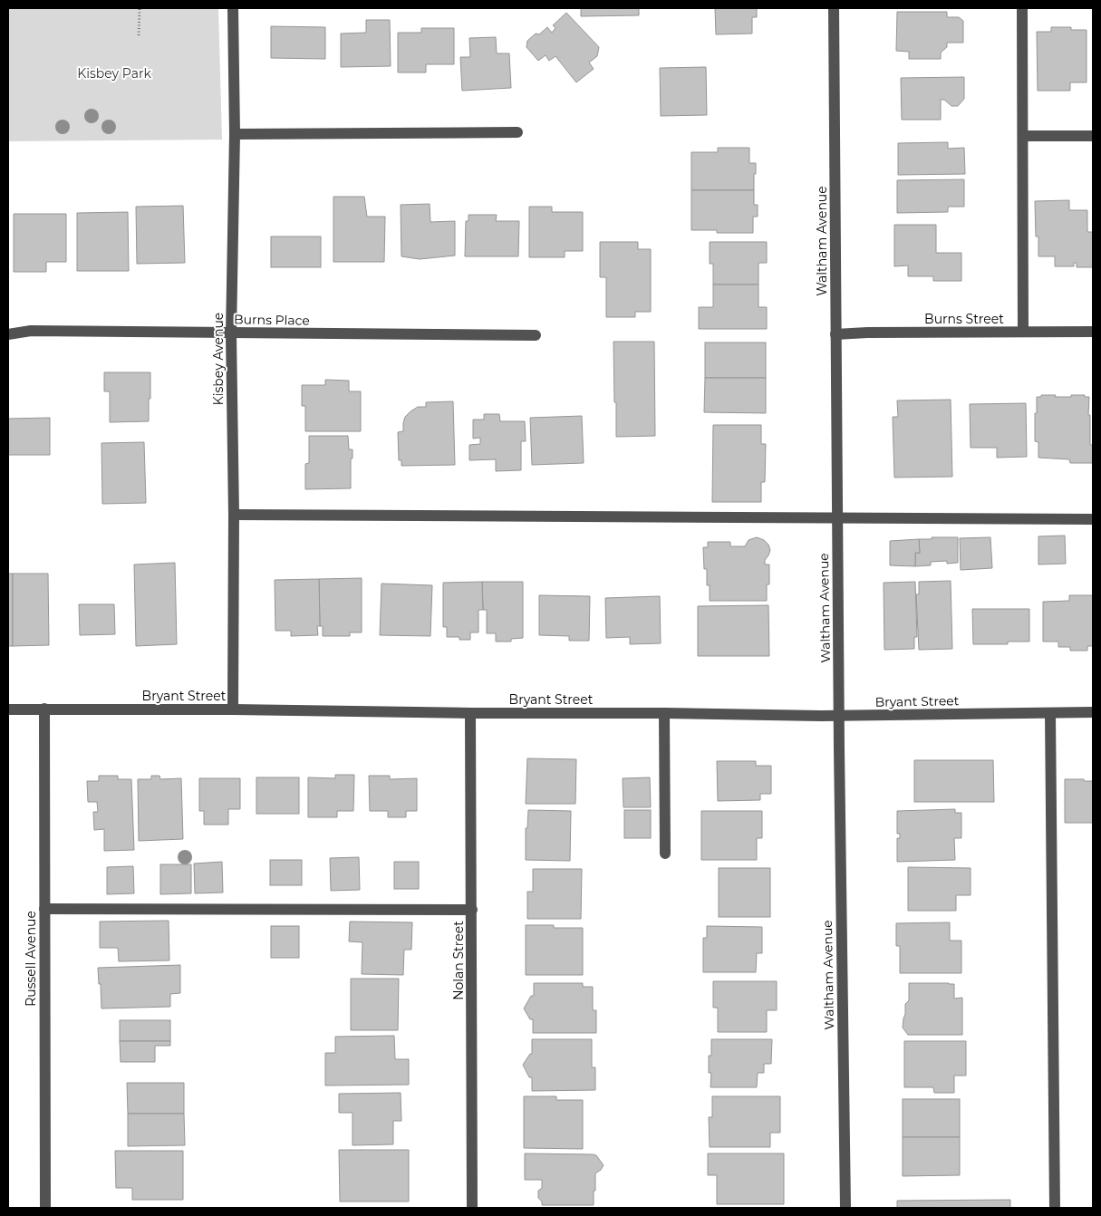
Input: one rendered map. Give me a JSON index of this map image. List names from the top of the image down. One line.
{"streets":{"street":["Waltham Avenue","Burns Street","Burns Place","Kisbey Avenue","Bryant Street","Russell Avenue","Nolan Street"]},"crossings":[["Waltham Avenue","Burns Street"],["Waltham Avenue","Bryant Street"],["Burns Place","Kisbey Avenue"],["Kisbey Avenue","Bryant Street"],["Bryant Street","Russell Avenue"],["Bryant Street","Nolan Street"]],"parks":["Kisbey Park"]}
